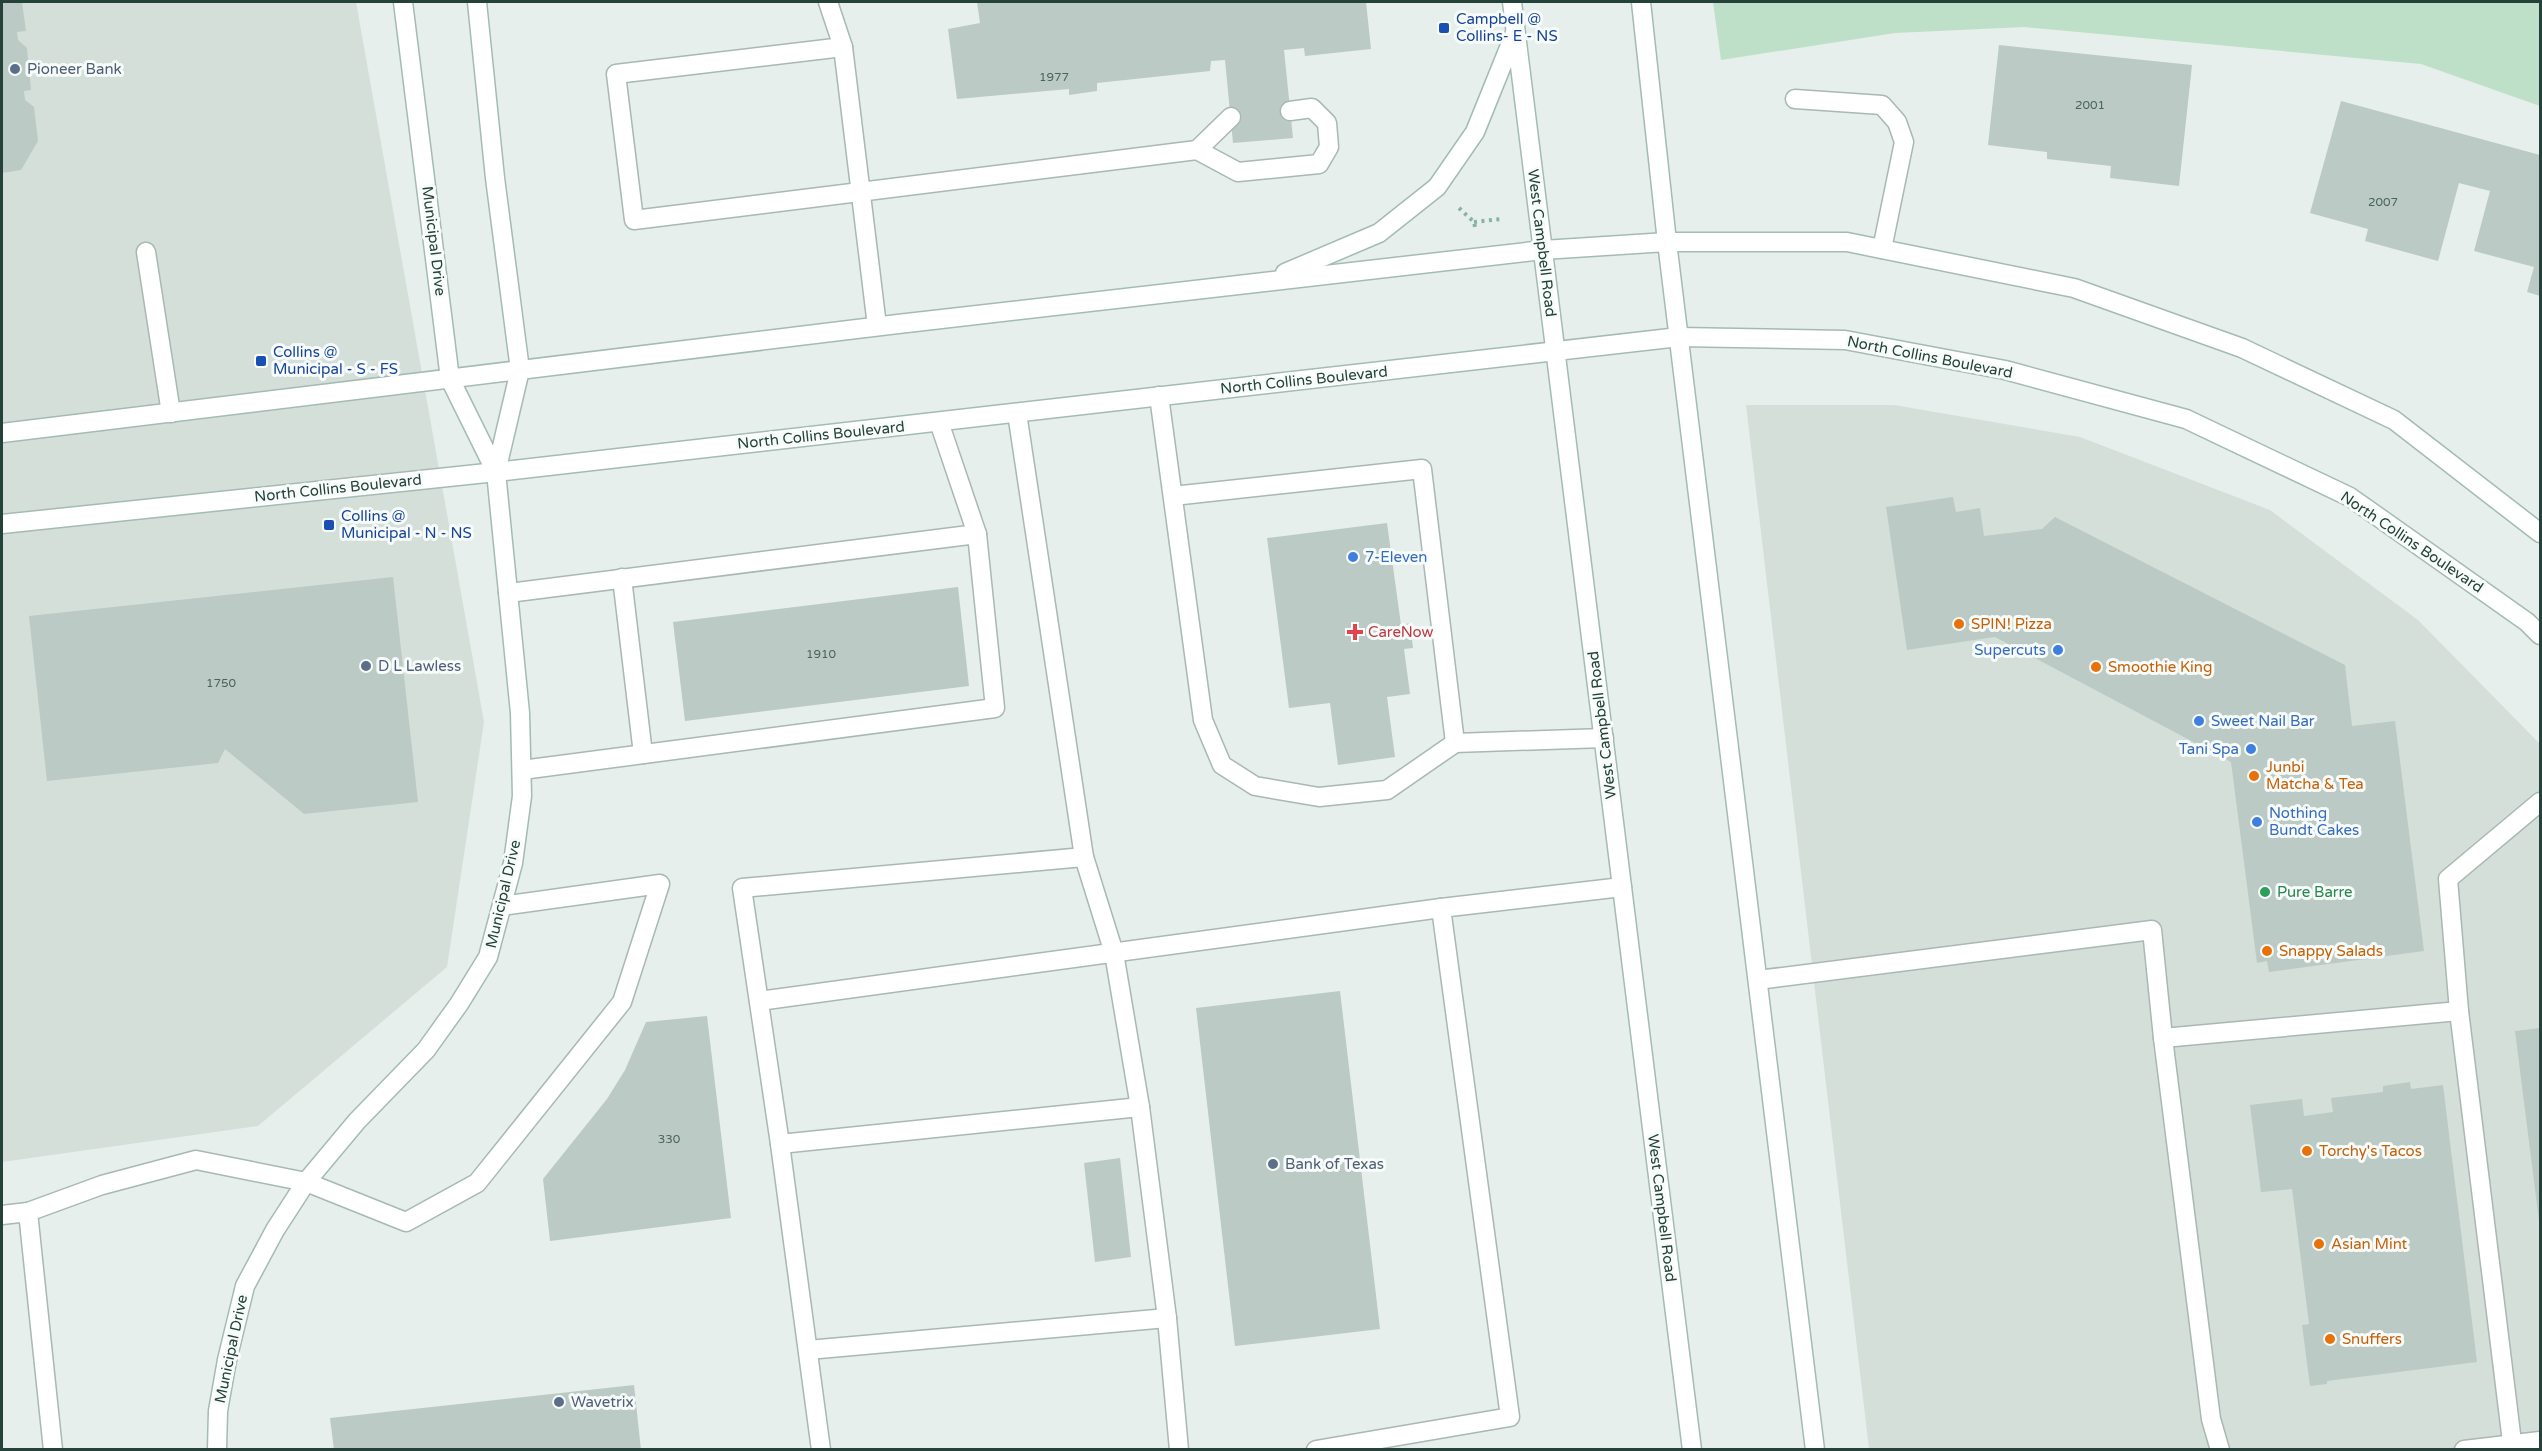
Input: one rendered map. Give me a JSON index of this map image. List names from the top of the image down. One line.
{"streets":{"main road":["Municipal Drive","West Campbell Road","North Collins Boulevard"]},"crossings":[["Municipal Drive","North Collins Boulevard"],["West Campbell Road","North Collins Boulevard"]],"places":{"transit":["Campbell @ Collins- E - NS","Collins @ Municipal - S - FS","Collins @ Municipal - N - NS"],"other":["Pioneer Bank","7-Eleven","SPIN! Pizza","Supercuts","D L Lawless","Smoothie King","Sweet Nail Bar","Tani Spa","Junbi Matcha & Tea","Nothing Bundt Cakes","Pure Barre","Snappy Salads","Torchy's Tacos","Bank of Texas","Asian Mint","Snuffers","Wavetrix"],"health":["CareNow"]},"house_numbers":["1977","2001","2007","1910","1750","330"]}
